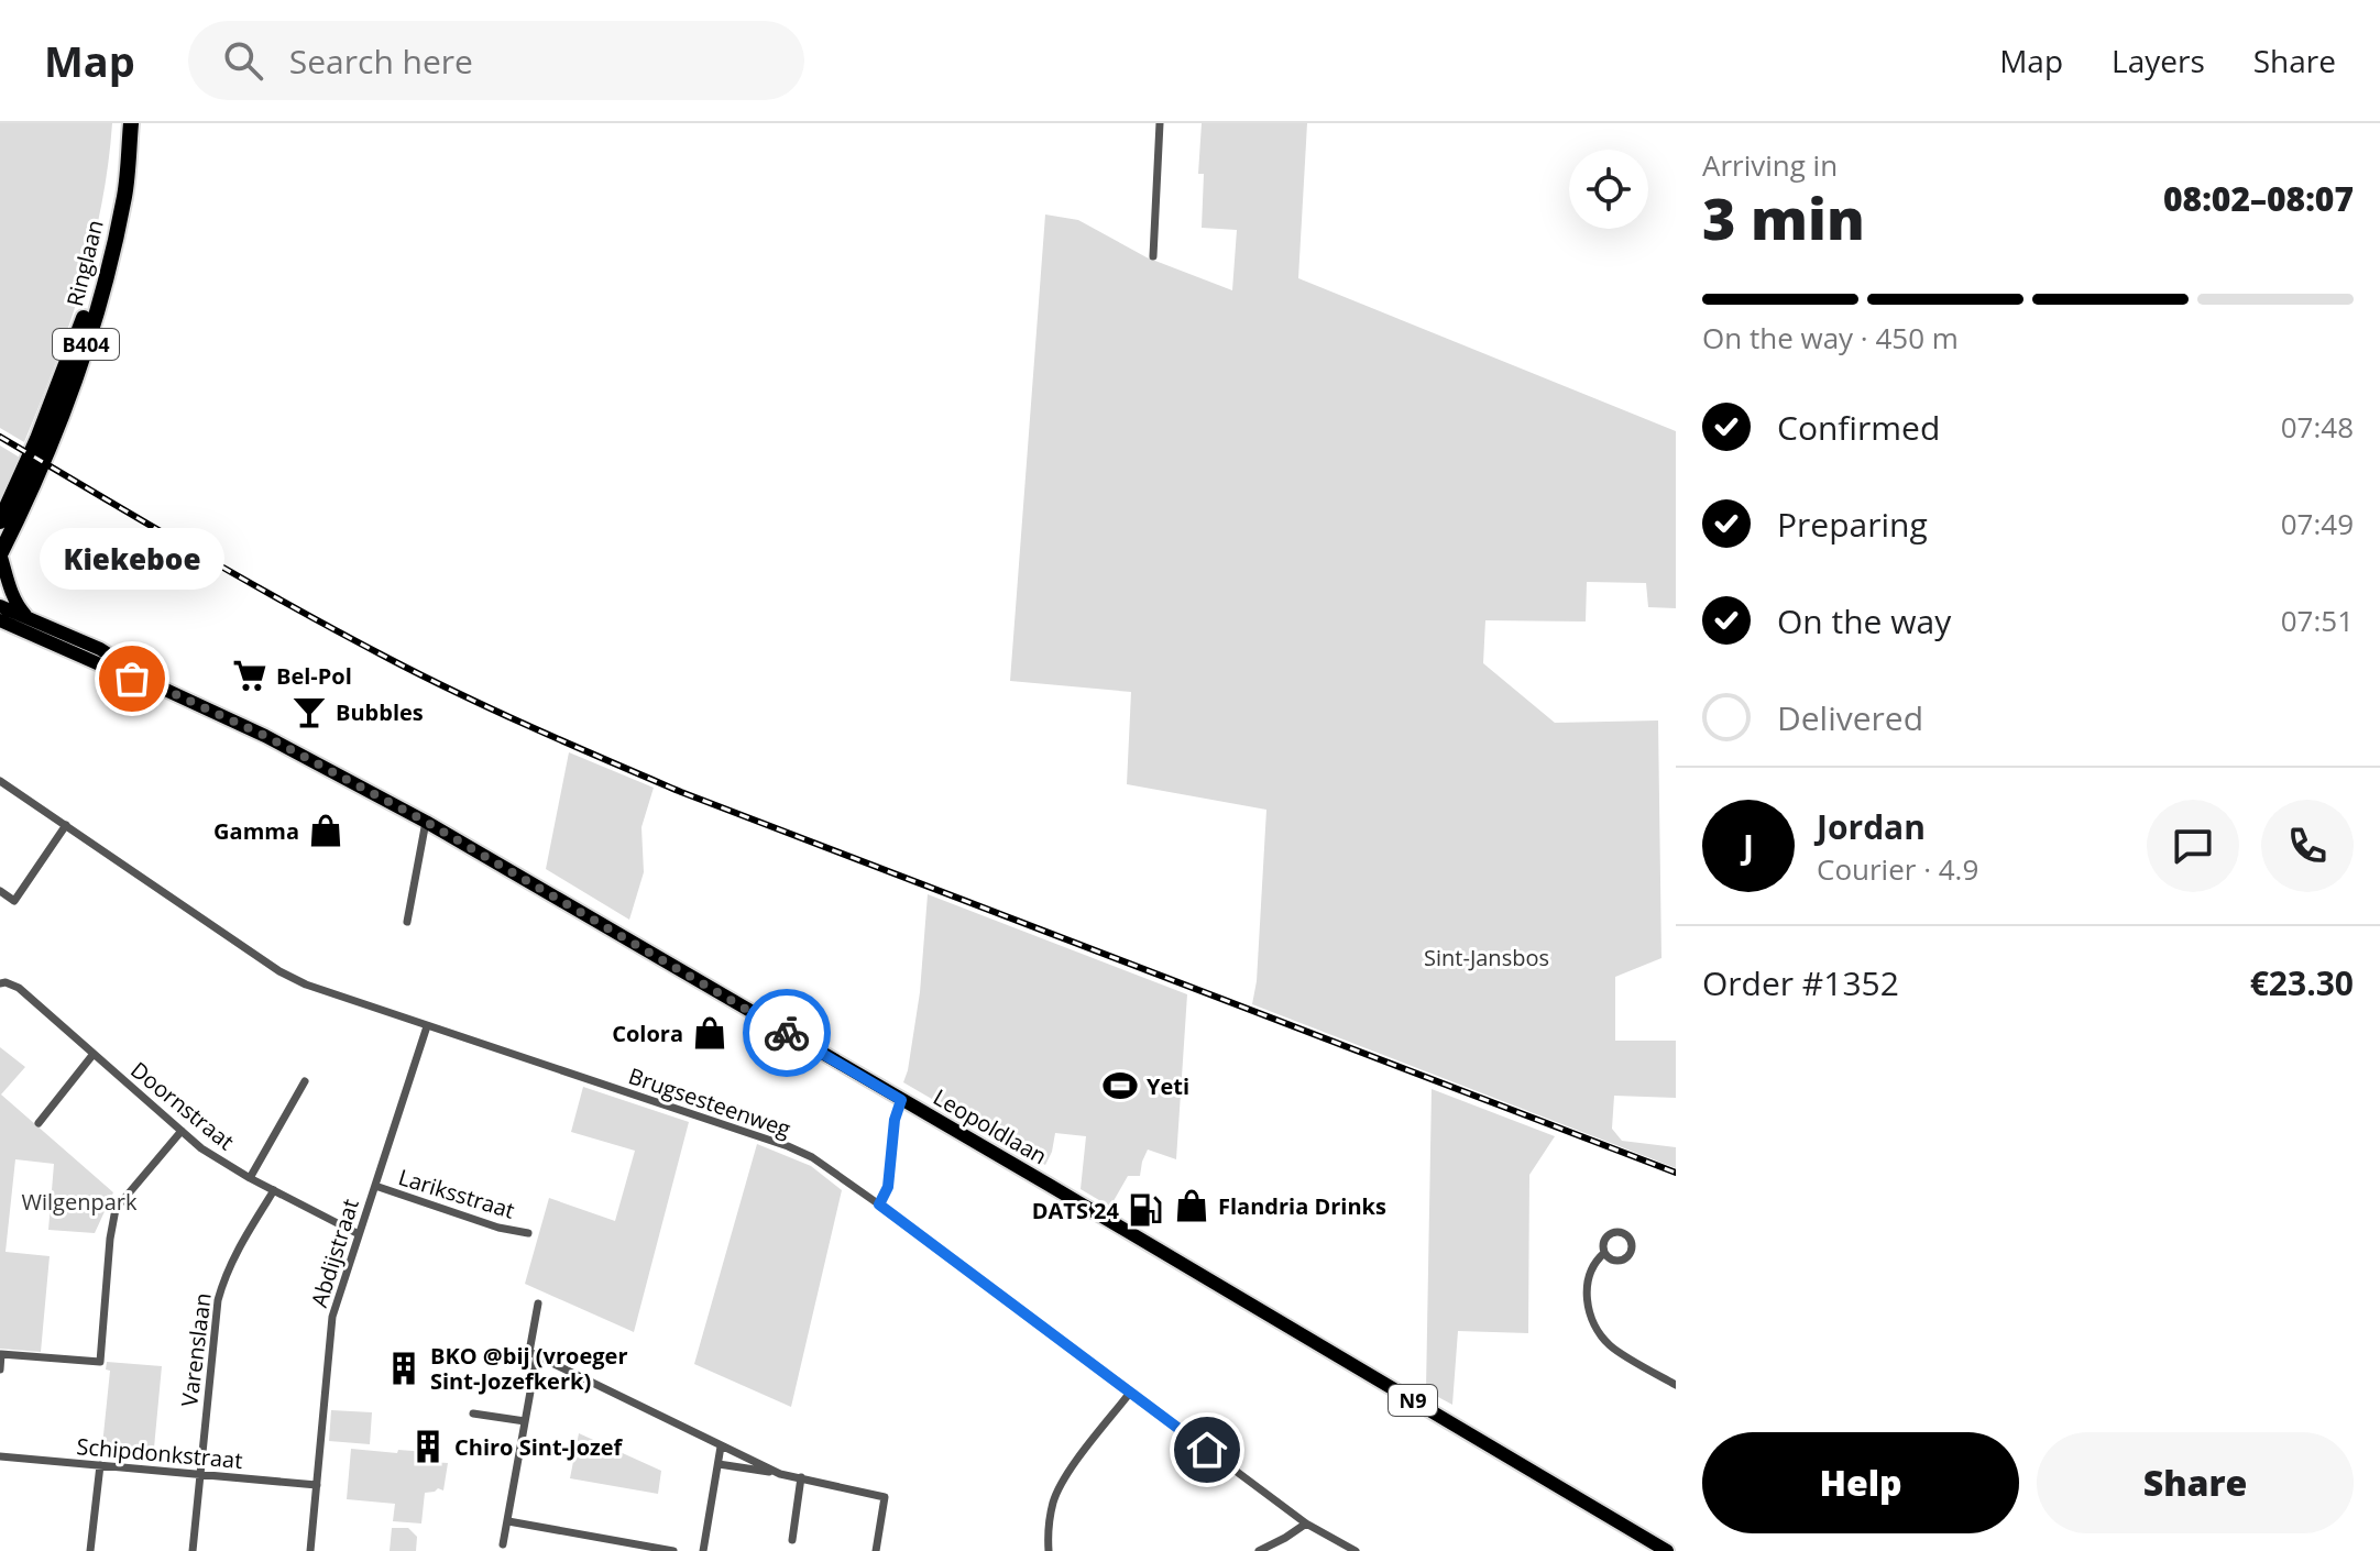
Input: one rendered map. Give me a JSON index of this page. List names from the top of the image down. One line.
{"streets":{"highway":["Ringlaan","B404"],"main road":["Leopoldlaan","N9"],"street":["Brugsesteenweg","Doornstraat","Lariksstraat","Abdijstraat","Varenslaan","Schipdonkstraat"]},"crossings":[["Brugsesteenweg","Abdijstraat"],["Doornstraat","Abdijstraat"],["Doornstraat","Varenslaan"],["Lariksstraat","Abdijstraat"],["Abdijstraat","Schipdonkstraat"],["Varenslaan","Schipdonkstraat"]],"parks":["Sint-Jansbos","Wilgenpark"],"places":{"supermarket":["Bel-Pol"],"other":["Kiekeboe"],"bar":["Bubbles"],"shop":["Gamma","Colora","Flandria Drinks"],"sports":["Yeti"],"fuel station":["DATS 24"],"building":["BKO @bij (vroeger Sint-Jozefkerk)","Chiro Sint-Jozef"]},"page":{"header":"Map","search":"Search here","nav":["Map","Layers","Share"],"heading":["3 min","Arriving in","08:02–08:07"],"panel":["Jordan","Courier · 4.9","Order #1352","€23.30"],"bar":"On the way · 450 m","list":[["Confirmed","07:48"],["Preparing","07:49"],["On the way","07:51"],"Delivered"],"bubble":"Kiekeboe","round":"J","buttons":["Help","Share"]}}
